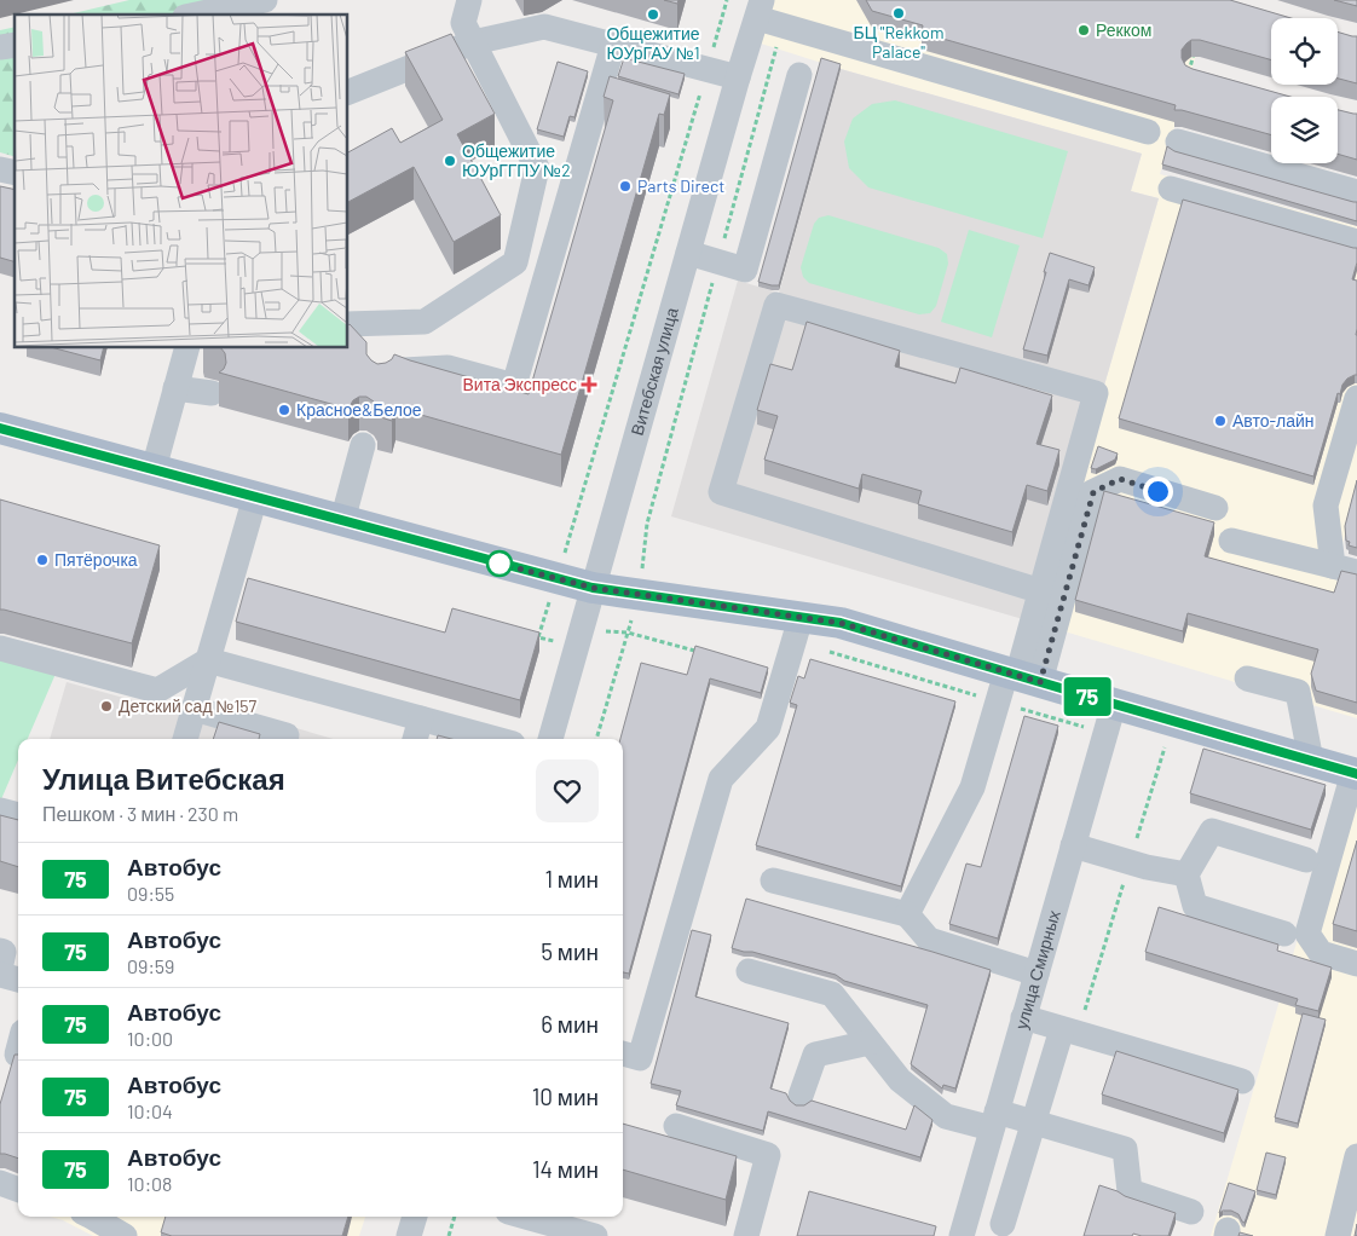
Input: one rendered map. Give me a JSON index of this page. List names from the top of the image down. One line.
{"streets":{"street":["Витебская улица","улица Смирных"]},"places":{"other":["БЦ \"Rekkom Palace\"","Общежитие ЮУрГАУ №1","Рекком","Общежитие ЮУрГГПУ №2","Parts Direct","Красное&Белое","Авто-лайн","Пятёрочка","Детский сад №157"],"health":["Вита Экспресс"]},"lines":["bus line 75"],"page":{"on_map":"75","heading":["Улица Витебская","Пешком · 3 мин · 230 m"],"list":[{"mark":"75","name":"Автобус","note":"09:55","value":"1 мин"},{"mark":"75","name":"Автобус","note":"09:59","value":"5 мин"},{"mark":"75","name":"Автобус","note":"10:00","value":"6 мин"},{"mark":"75","name":"Автобус","note":"10:04","value":"10 мин"},{"mark":"75","name":"Автобус","note":"10:08","value":"14 мин"}]}}
